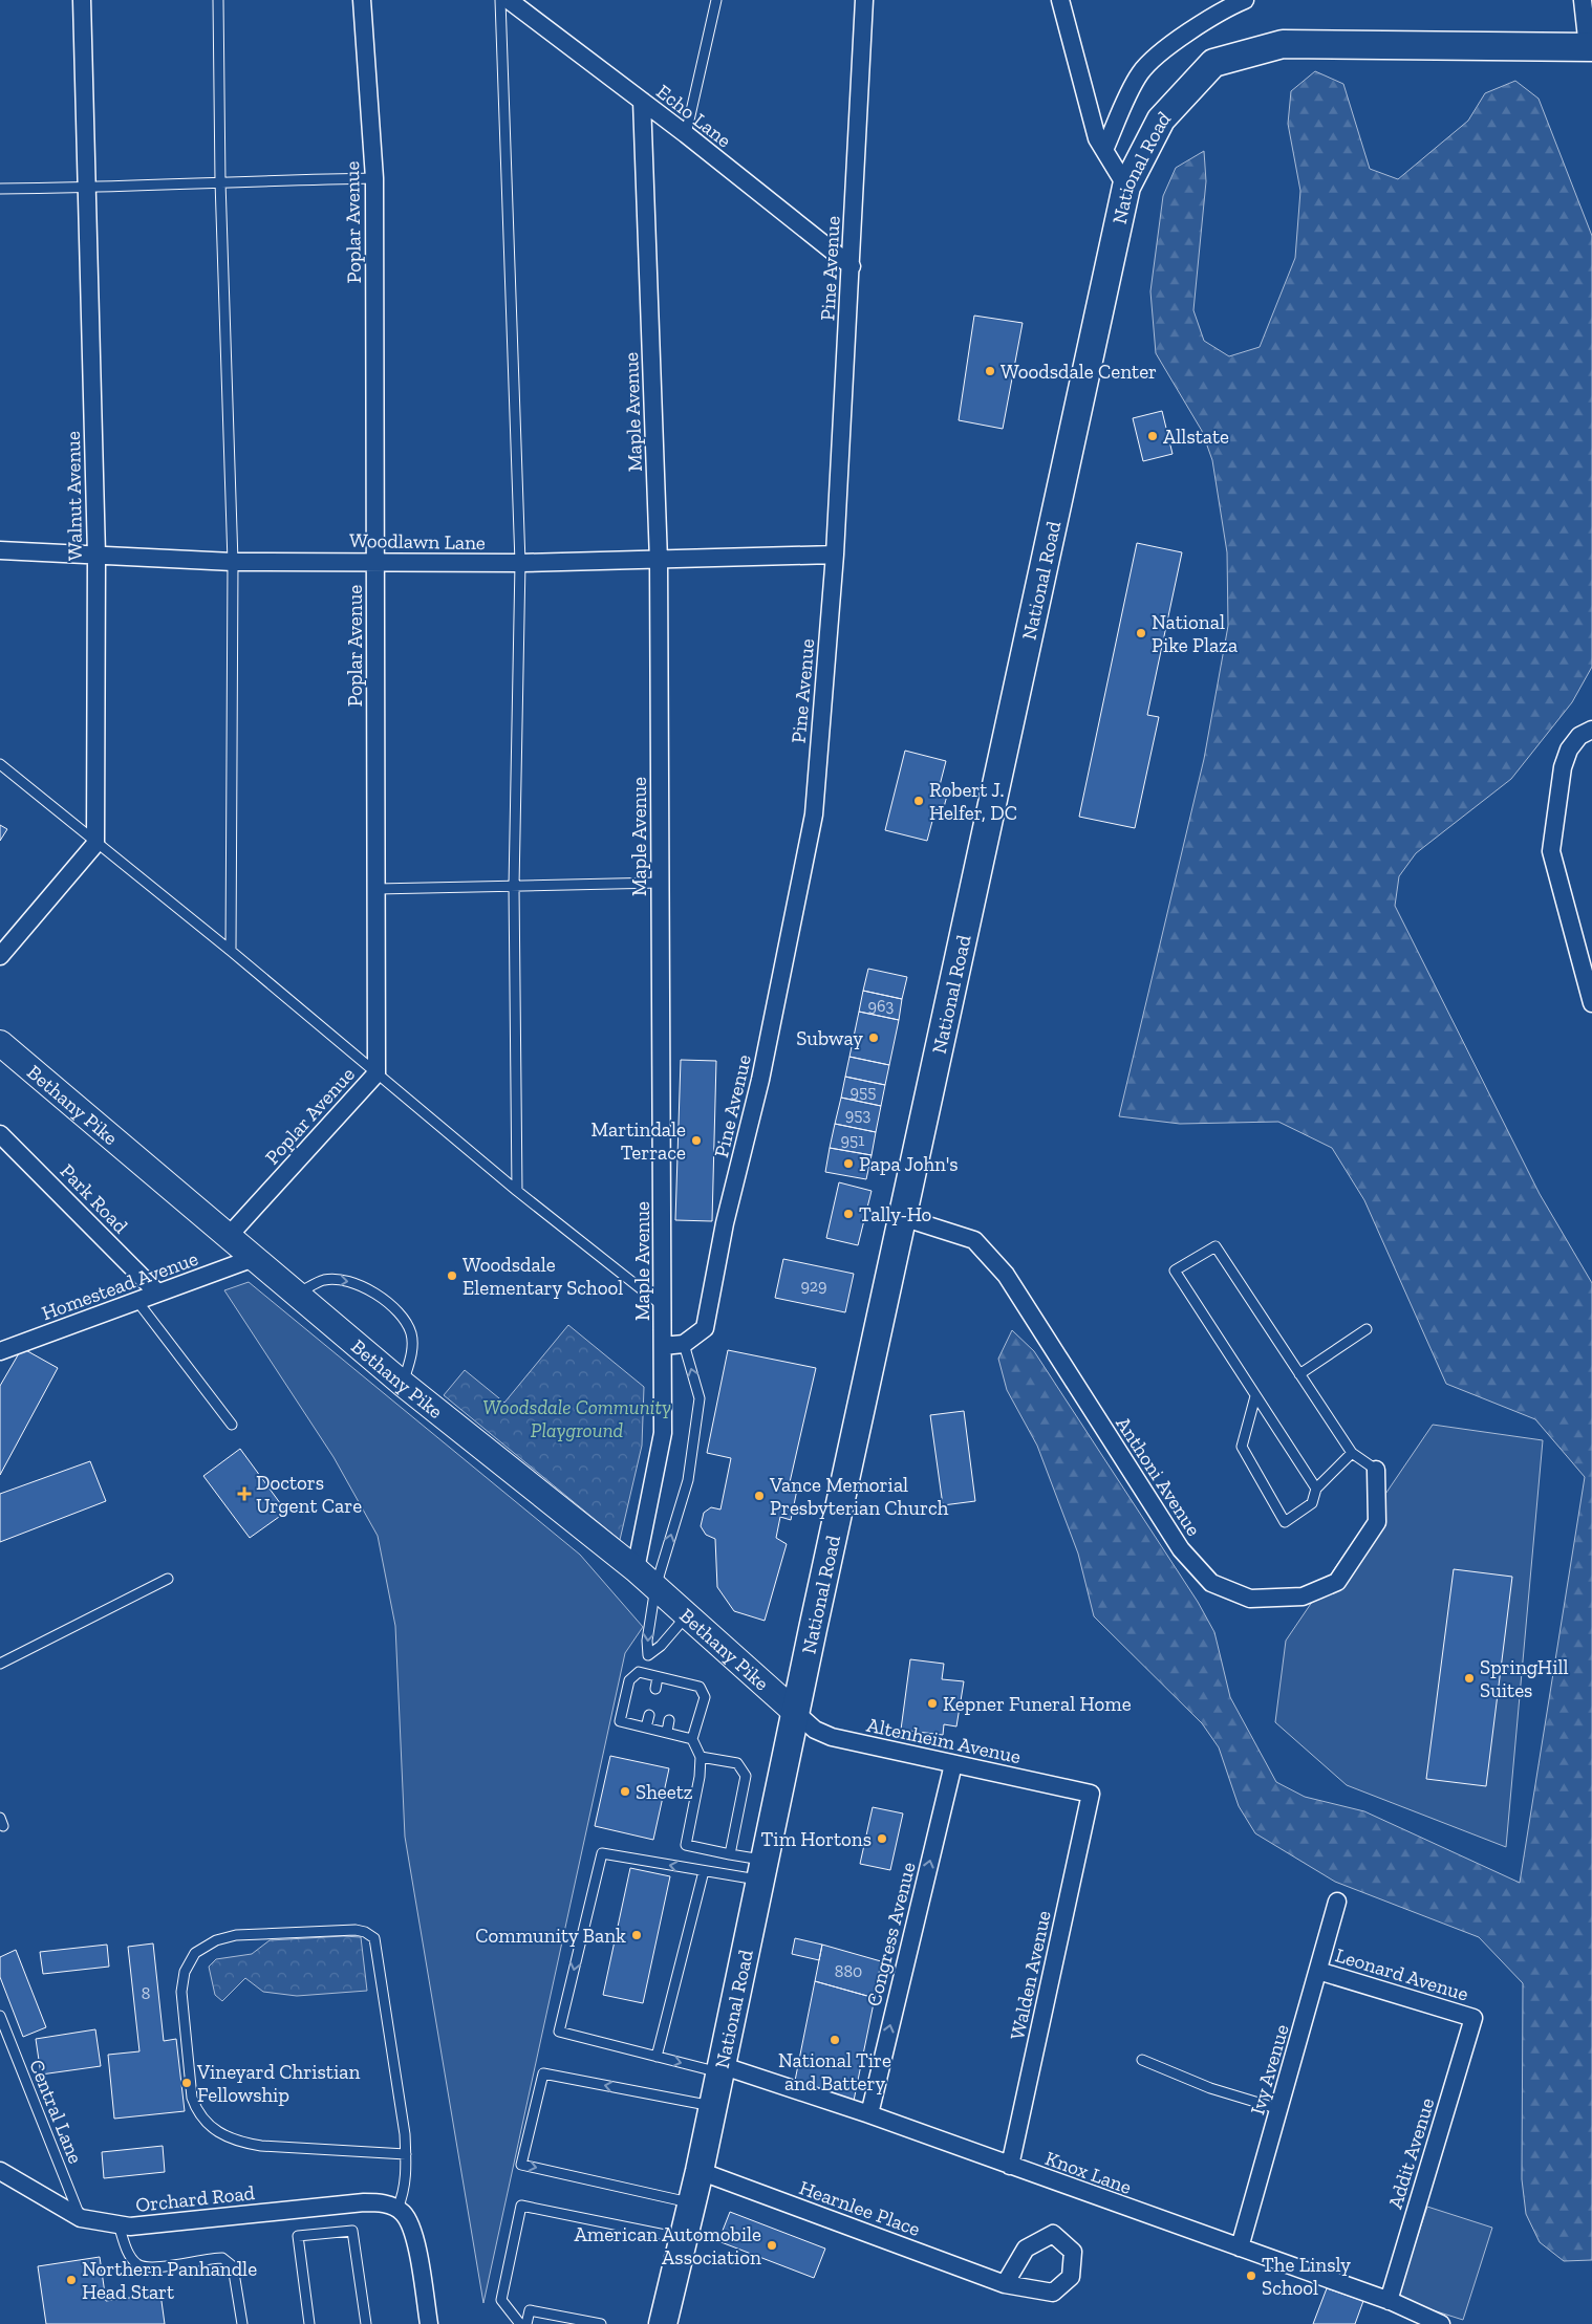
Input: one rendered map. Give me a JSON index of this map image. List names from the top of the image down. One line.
{"streets":{"main road":["National Road","Bethany Pike"],"street":["Echo Lane","Poplar Avenue","Pine Avenue","Maple Avenue","Walnut Avenue","Woodlawn Lane","Park Road","Homestead Avenue","Anthoni Avenue","Altenheim Avenue","Congress Avenue","Leonard Avenue","Walden Avenue","Ivy Avenue","Addit Avenue","Knox Lane","Orchard Road","Hearnlee Place"],"lane":["Central Lane"]},"crossings":[["Echo Lane","Pine Avenue"],["Echo Lane","Maple Avenue"],["National Road","Bethany Pike"],["National Road","Anthoni Avenue"],["National Road","Altenheim Avenue"],["National Road","Knox Lane"],["National Road","Hearnlee Place"],["Poplar Avenue","Woodlawn Lane"],["Poplar Avenue","Bethany Pike"],["Pine Avenue","Woodlawn Lane"],["Maple Avenue","Woodlawn Lane"],["Maple Avenue","Bethany Pike"],["Walnut Avenue","Woodlawn Lane"],["Bethany Pike","Homestead Avenue"],["Bethany Pike","Altenheim Avenue"],["Park Road","Homestead Avenue"],["Altenheim Avenue","Congress Avenue"],["Altenheim Avenue","Walden Avenue"],["Congress Avenue","Knox Lane"],["Leonard Avenue","Ivy Avenue"],["Leonard Avenue","Addit Avenue"],["Walden Avenue","Knox Lane"],["Ivy Avenue","Knox Lane"],["Central Lane","Orchard Road"],["Addit Avenue","Knox Lane"]],"one_way":["Congress Avenue"],"parks":["Woodsdale Community Playground"],"places":{"other":["Woodsdale Center","Allstate","National Pike Plaza","Robert J. Helfer, DC","Subway","Martindale Terrace","Papa John's","Tally-Ho","Woodsdale Elementary School","Vance Memorial Presbyterian Church","SpringHill Suites","Kepner Funeral Home","Sheetz","Tim Hortons","Community Bank","National Tire and Battery","Vineyard Christian Fellowship","American Automobile Association","The Linsly School","Northern Panhandle Head Start"],"health":["Doctors Urgent Care"]},"house_numbers":["963","955","953","951","929","880","8"]}
